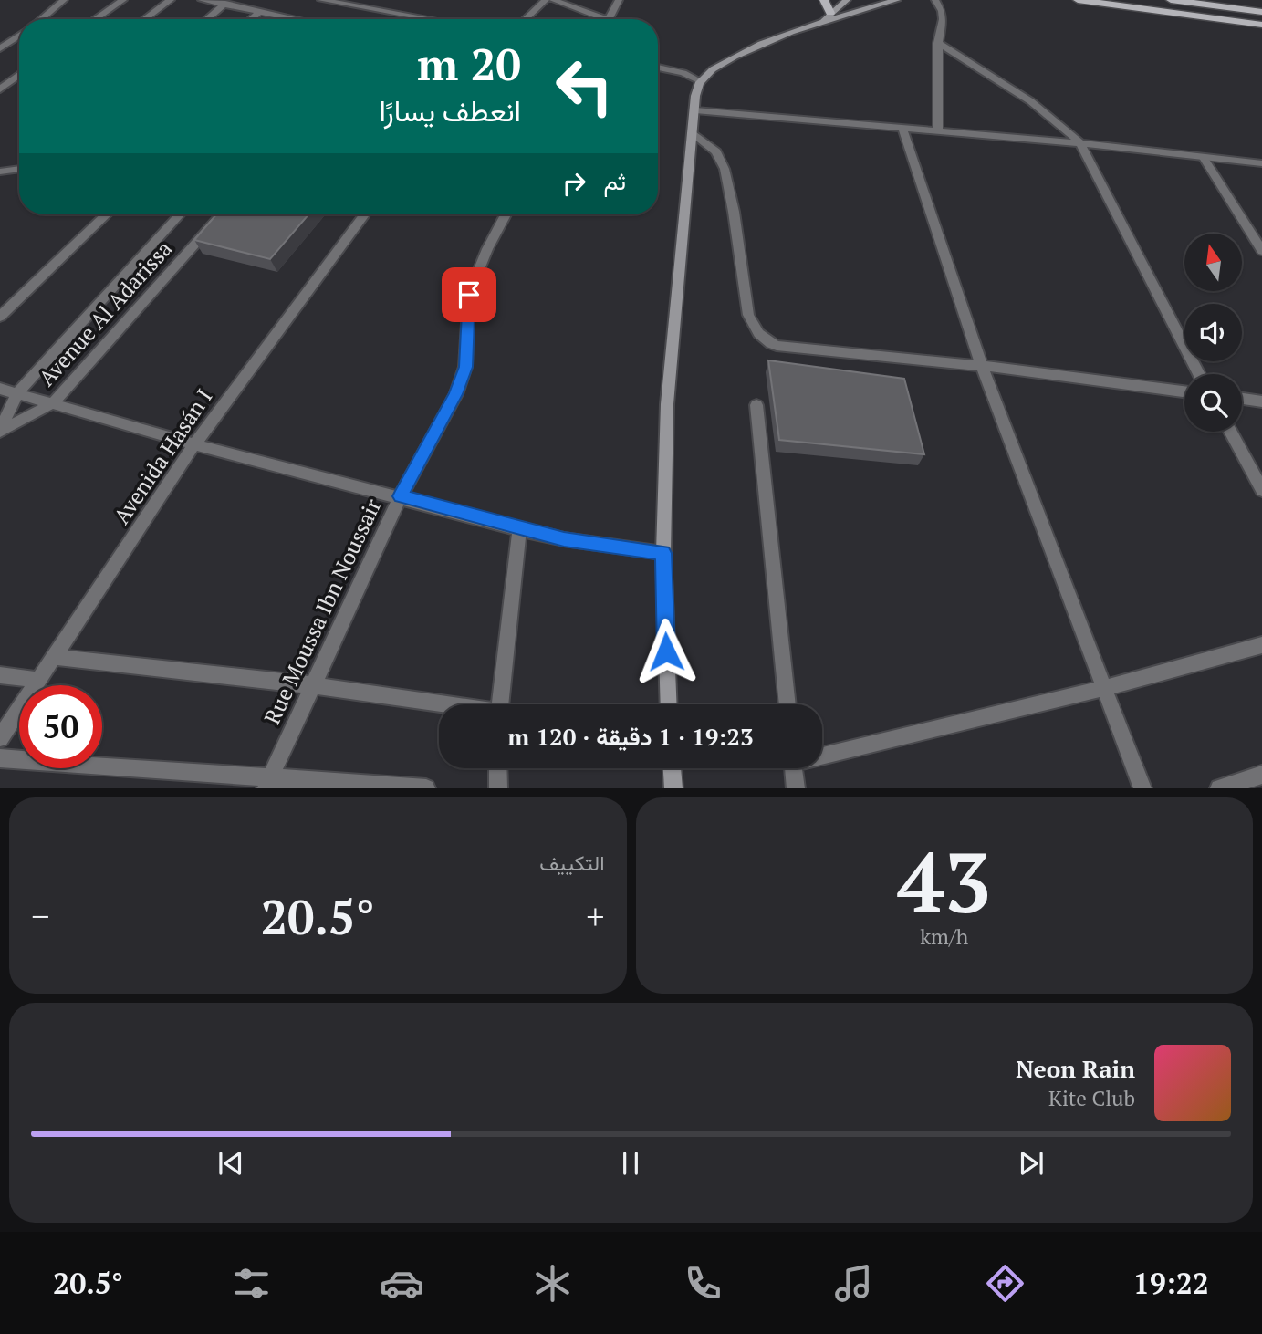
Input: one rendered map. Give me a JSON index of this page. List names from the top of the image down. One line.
{"streets":{"street":["Avenue Al Adarissa","Avenida Hasán I","Rue Moussa Ibn Noussair"]},"north":"top","page":{"turn":["20 m","انعطف يسارًا"],"then":"ثم","limit":"50","trip":"19:23 · 1 دقيقة · 120 m","tile":[["43","km/h"],"التكييف"],"heat":["−","20.5°","+"],"song":["Neon Rain","Kite Club"],"tabs":["19:22","20.5°"]}}
